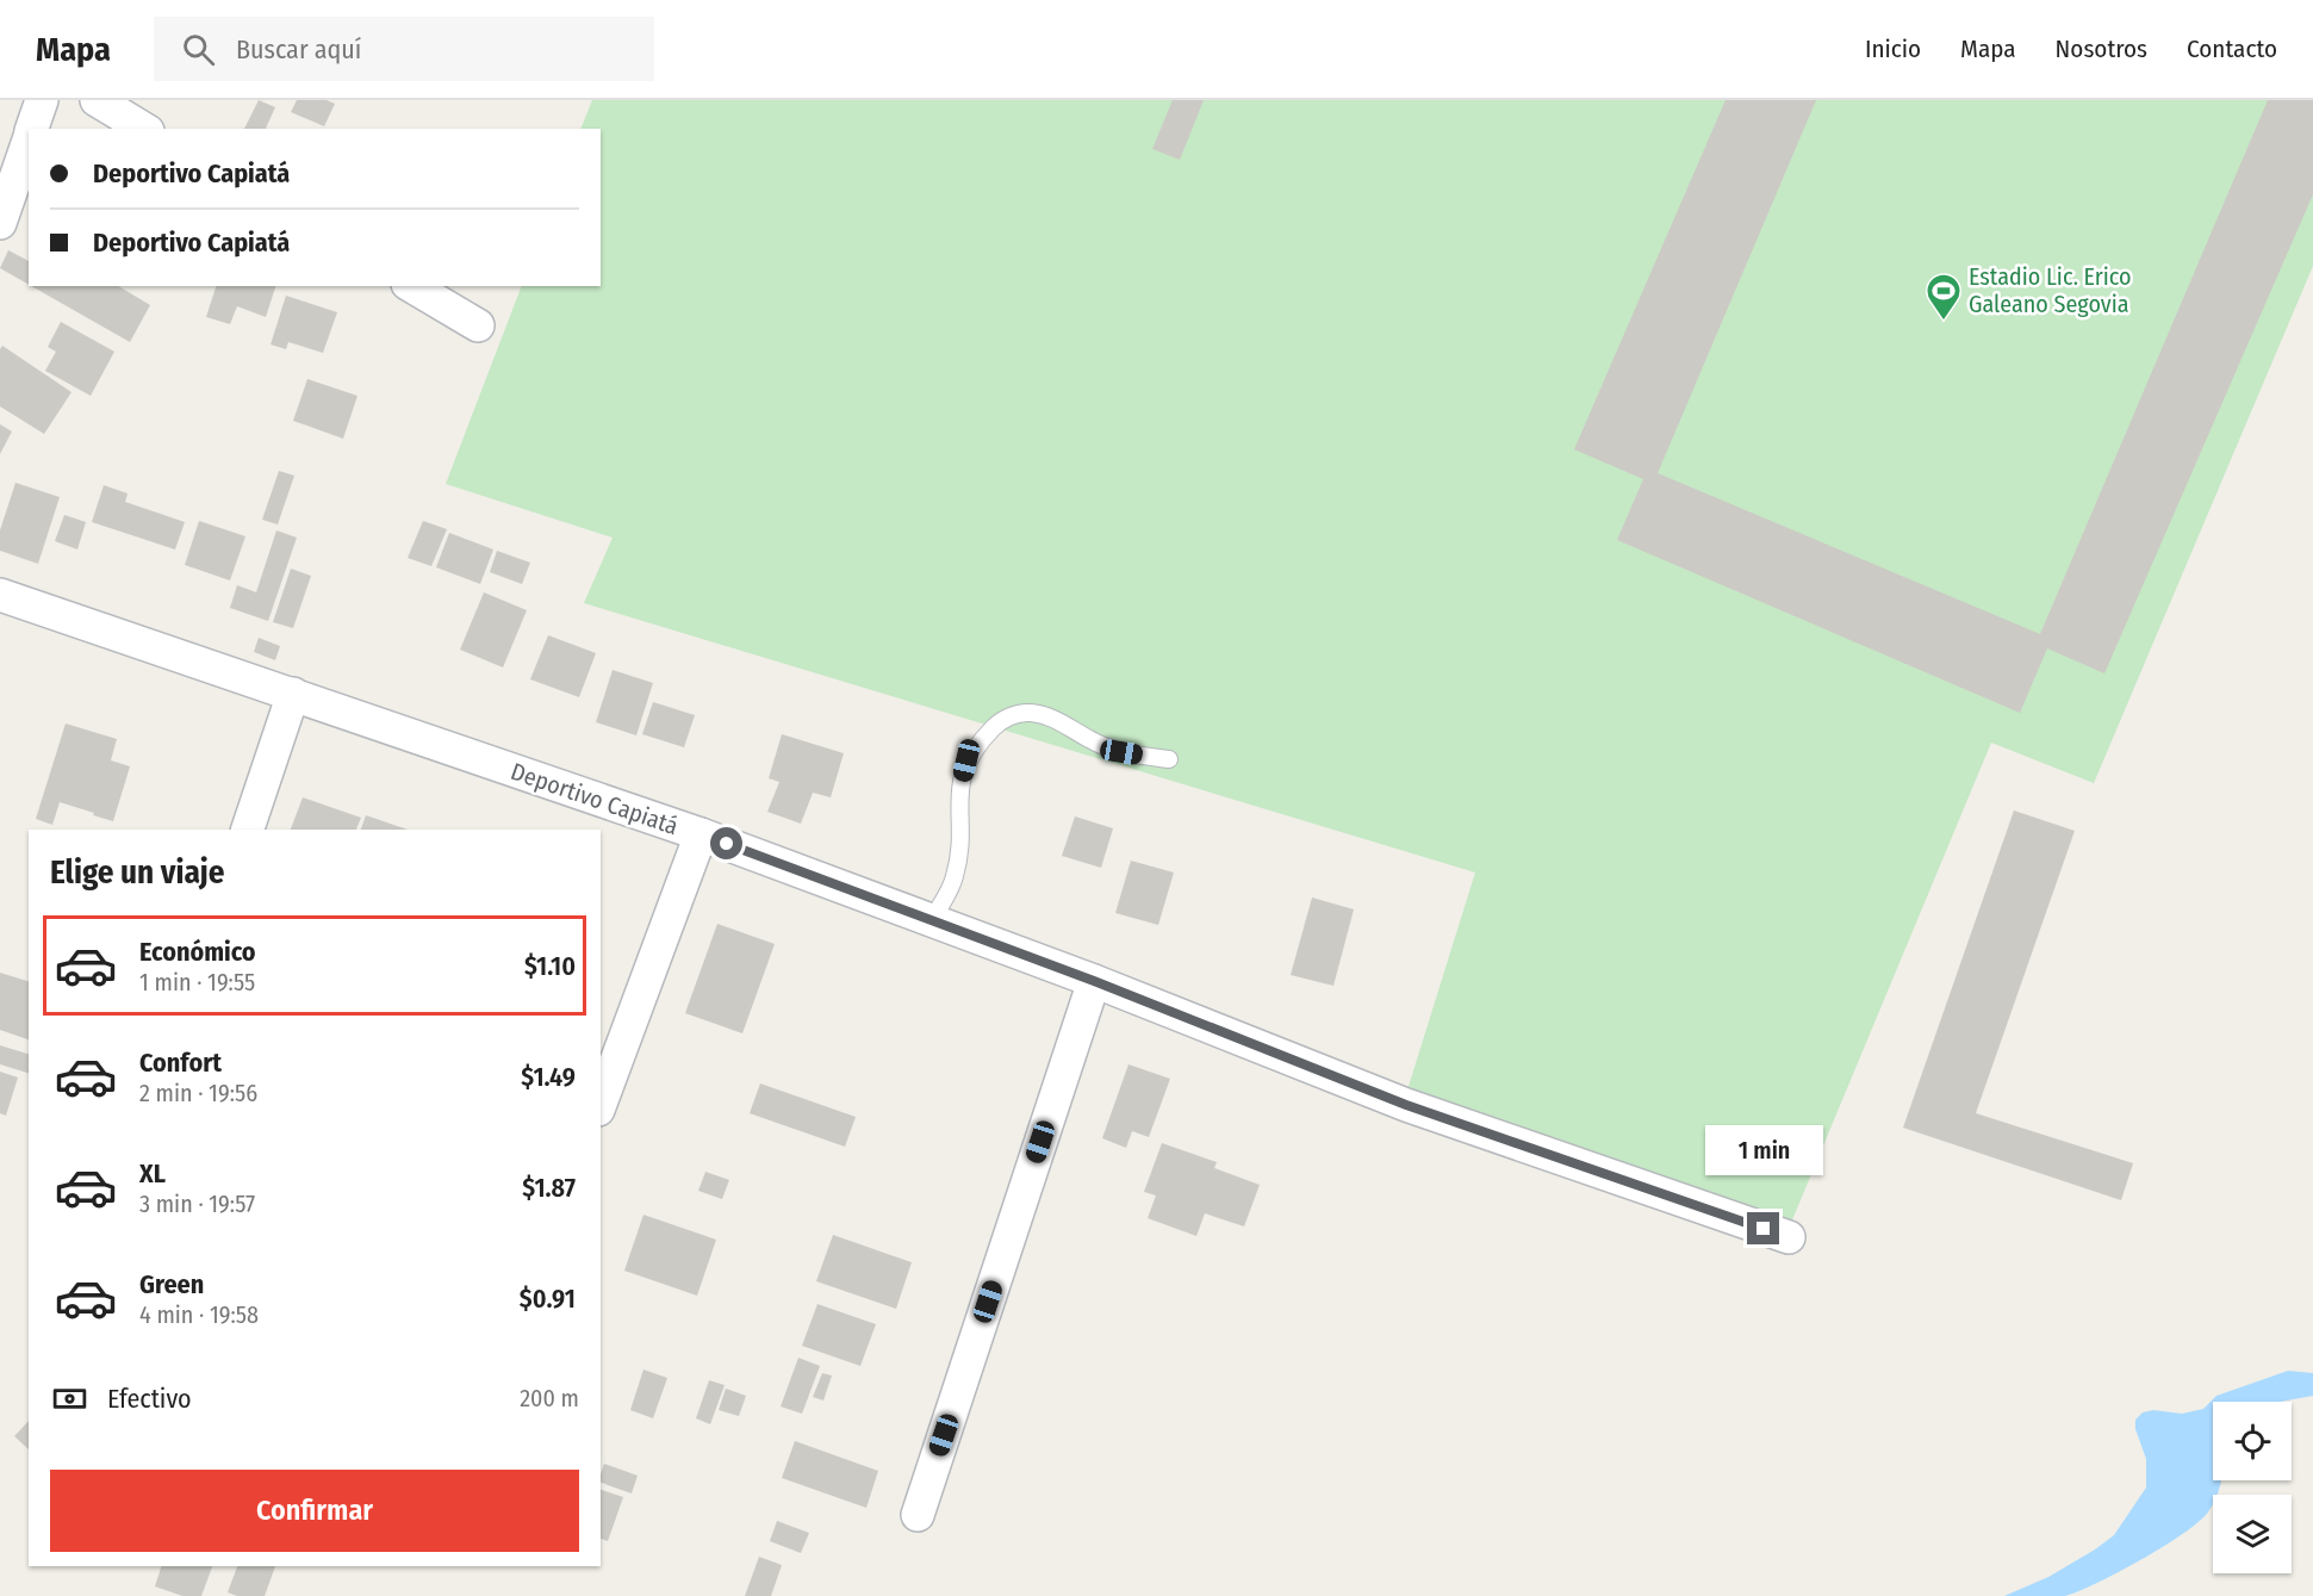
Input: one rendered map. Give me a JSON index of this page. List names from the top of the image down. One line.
{"streets":{"street":["Deportivo Capiatá"]},"places":{"sports":["Estadio Lic. Erico Galeano Segovia"]},"page":{"header":"Mapa","search":"Buscar aquí","nav":["Inicio","Mapa","Nosotros","Contacto"],"banner":["Deportivo Capiatá","Deportivo Capiatá"],"heading":"Elige un viaje","list":[{"name":"Económico","note":"1 min · 19:55","value":"$1.10"},{"name":"Confort","note":"2 min · 19:56","value":"$1.49"},{"name":"XL","note":"3 min · 19:57","value":"$1.87"},{"name":"Green","note":"4 min · 19:58","value":"$0.91"}],"bubble":"1 min","pay":["Efectivo","200 m"],"buttons":"Confirmar"}}
